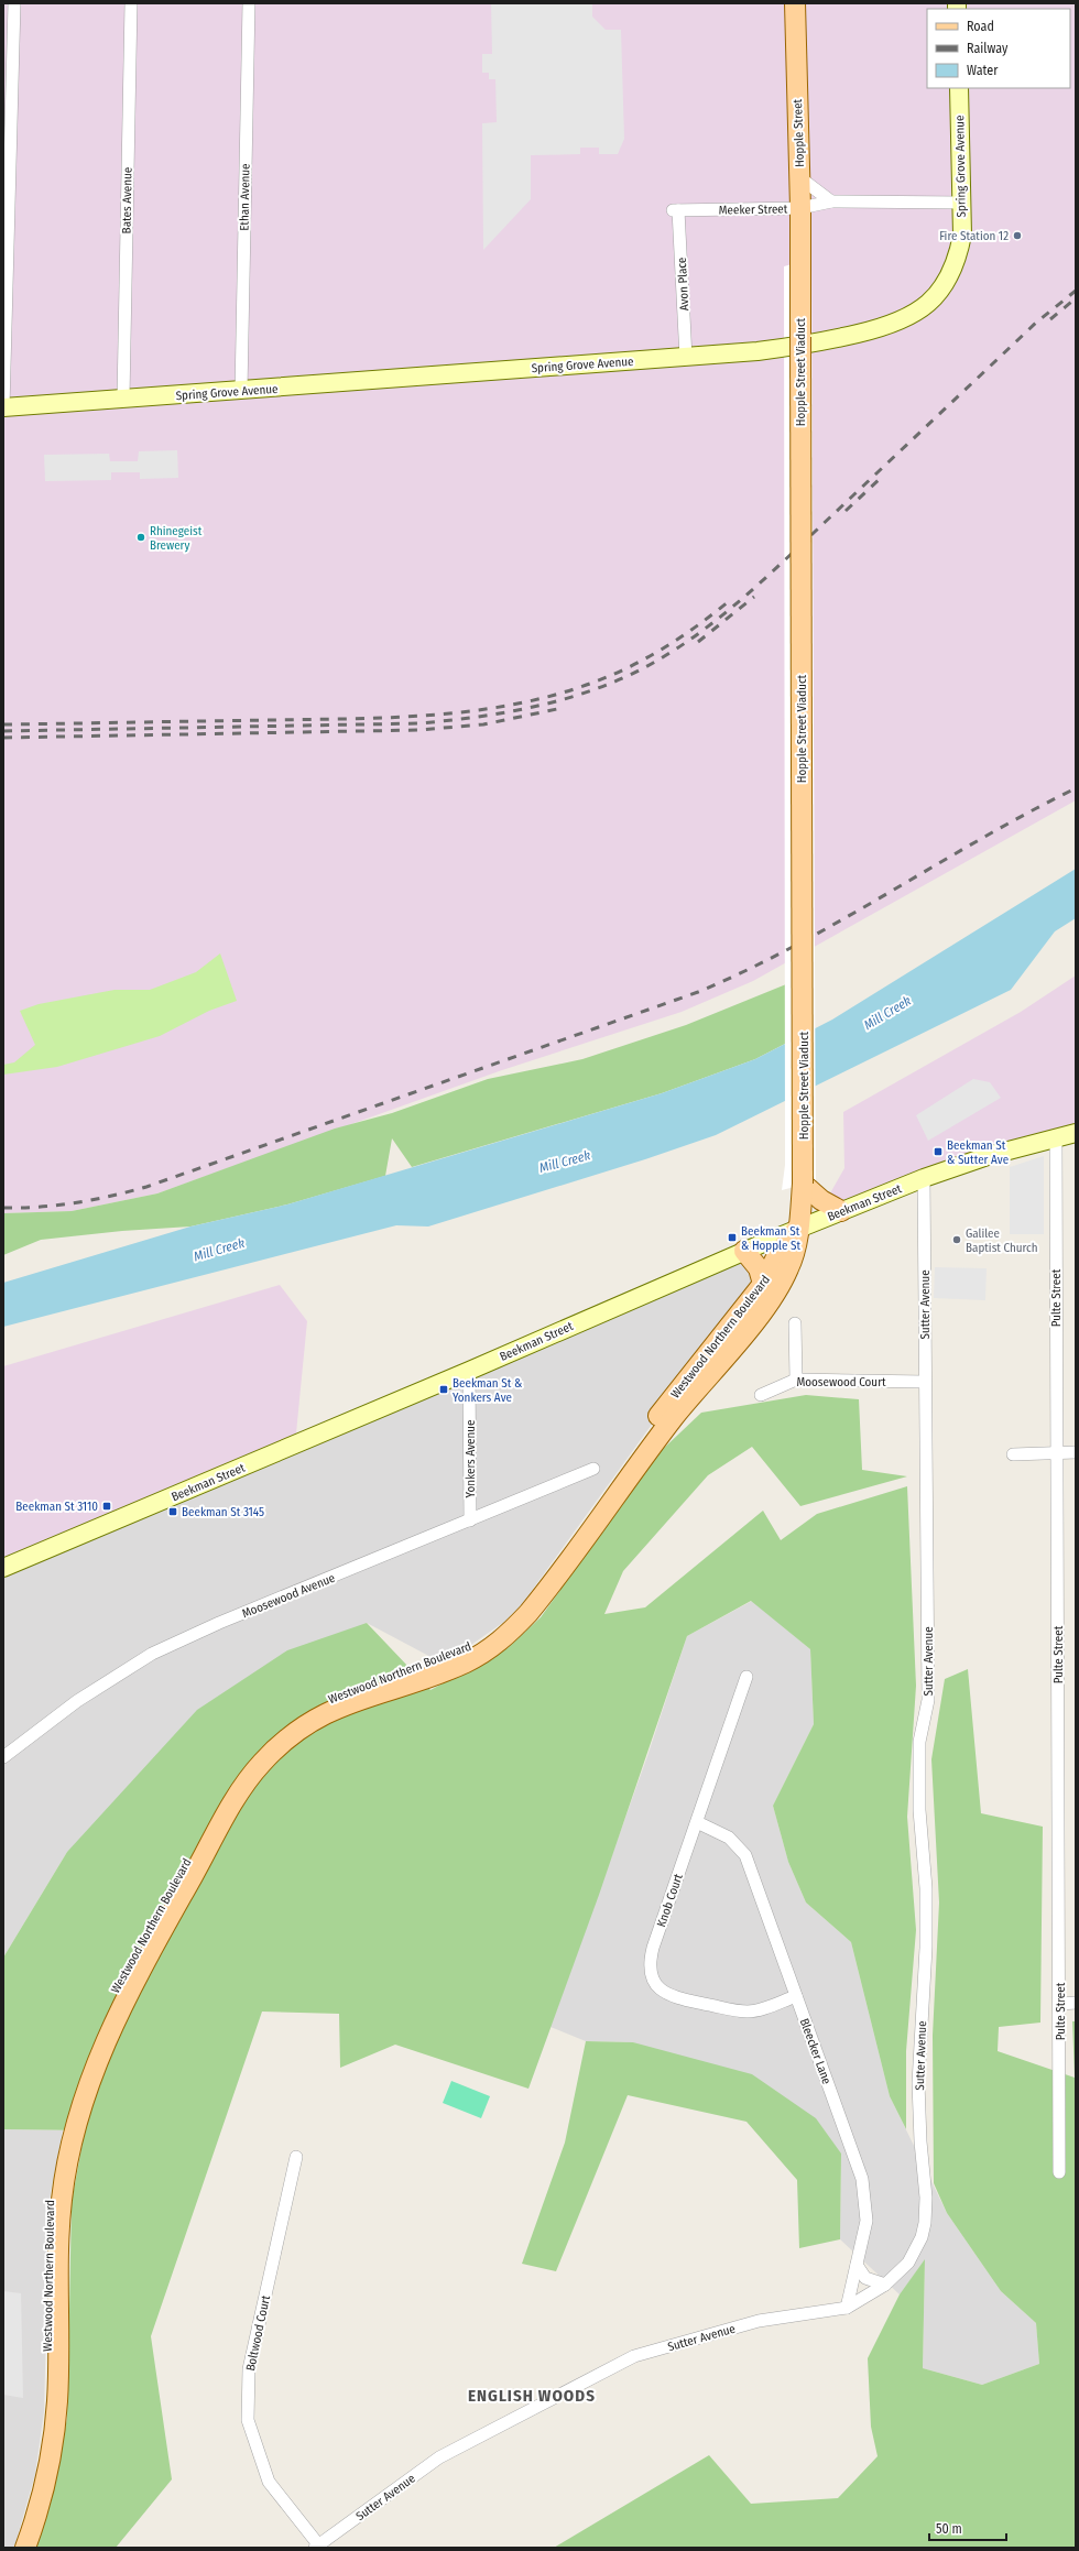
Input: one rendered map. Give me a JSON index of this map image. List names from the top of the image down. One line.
{"streets":{"main road":["Hopple Street","Spring Grove Avenue","Hopple Street Viaduct","Beekman Street","Westwood Northern Boulevard"],"street":["Ethan Avenue","Bates Avenue","Meeker Street","Avon Place","Pulte Street","Sutter Avenue","Moosewood Court","Yonkers Avenue","Moosewood Avenue","Knob Court","Bleecker Lane","Boltwood Court"]},"crossings":[["Hopple Street","Meeker Street"],["Hopple Street","Hopple Street Viaduct"],["Spring Grove Avenue","Ethan Avenue"],["Spring Grove Avenue","Bates Avenue"],["Spring Grove Avenue","Meeker Street"],["Spring Grove Avenue","Avon Place"],["Meeker Street","Avon Place"],["Beekman Street","Pulte Street"],["Beekman Street","Sutter Avenue"],["Beekman Street","Westwood Northern Boulevard"],["Beekman Street","Yonkers Avenue"],["Sutter Avenue","Moosewood Court"],["Sutter Avenue","Bleecker Lane"],["Sutter Avenue","Boltwood Court"],["Yonkers Avenue","Moosewood Avenue"],["Knob Court","Bleecker Lane"]],"districts":["ENGLISH WOODS"],"water":["Mill Creek"],"places":{"other":["Fire Station 12","Rhinegeist Brewery","Galilee Baptist Church"],"transit":["Beekman St & Sutter Ave","Beekman St & Hopple St","Beekman St & Yonkers Ave","Beekman St 3110","Beekman St 3145"]},"legend":["Road","Railway","Water"],"scale_bar":"50 m"}
